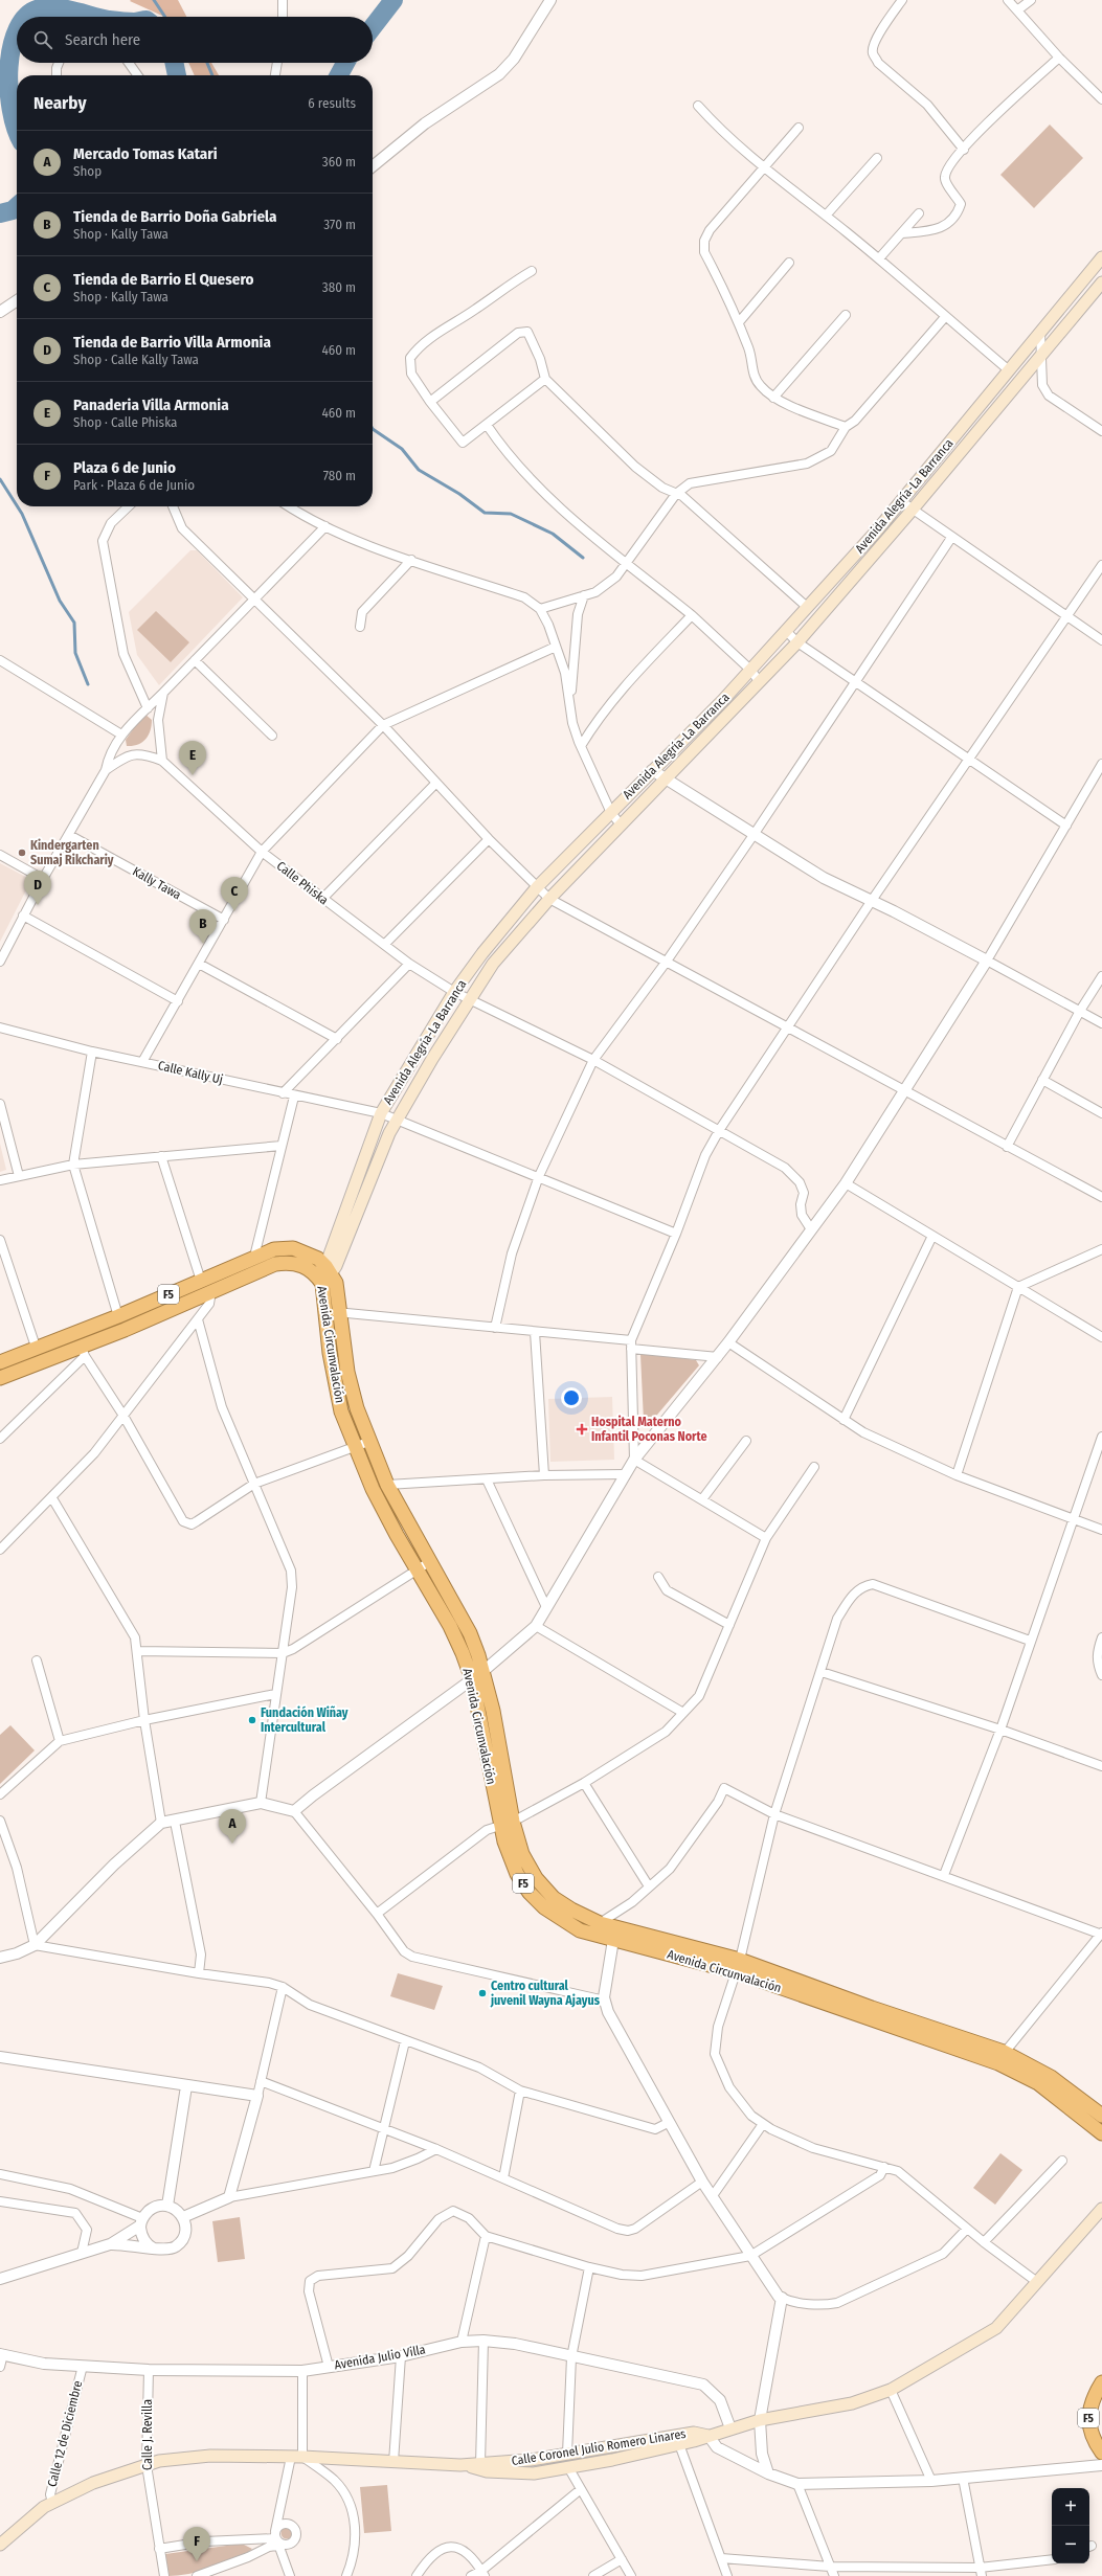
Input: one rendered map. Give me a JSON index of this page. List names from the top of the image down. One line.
{"streets":{"highway":["F5","Avenida Circunvalación"],"main road":["Avenida Alegría-La Barranca","Calle Coronel Julio Romero Linares"],"street":["Kally Tawa","Calle Phiska","Calle Kally Uj","Avenida Julio Villa","Calle 12 de Diciembre","Calle J. Revilla"]},"crossings":[["Avenida Alegría-La Barranca","Calle Phiska"],["Avenida Alegría-La Barranca","Calle Kally Uj"],["Avenida Alegría-La Barranca","F5"],["Avenida Alegría-La Barranca","Avenida Circunvalación"],["F5","Avenida Circunvalación"],["Avenida Julio Villa","Calle 12 de Diciembre"],["Avenida Julio Villa","Calle J. Revilla"],["Calle 12 de Diciembre","Calle Coronel Julio Romero Linares"],["Calle J. Revilla","Calle Coronel Julio Romero Linares"]],"places":{"other":["Kindergarten Sumaj Rikchariy","Fundación Wiñay Intercultural","Centro cultural juvenil Wayna Ajayus"],"health":["Hospital Materno Infantil Poconas Norte"]},"page":{"search":"Search here","heading":["Nearby","6 results"],"list":[{"mark":"A","name":"Mercado Tomas Katari","note":"Shop","value":"360 m"},{"mark":"B","name":"Tienda de Barrio Doña Gabriela","note":"Shop · Kally Tawa","value":"370 m"},{"mark":"C","name":"Tienda de Barrio El Quesero","note":"Shop · Kally Tawa","value":"380 m"},{"mark":"D","name":"Tienda de Barrio Villa Armonia","note":"Shop · Calle Kally Tawa","value":"460 m"},{"mark":"E","name":"Panaderia Villa Armonia","note":"Shop · Calle Phiska","value":"460 m"},{"mark":"F","name":"Plaza 6 de Junio","note":"Park · Plaza 6 de Junio","value":"780 m"}],"pins":["E","D","C","B","A","F"],"map_buttons":["+","−"]}}
